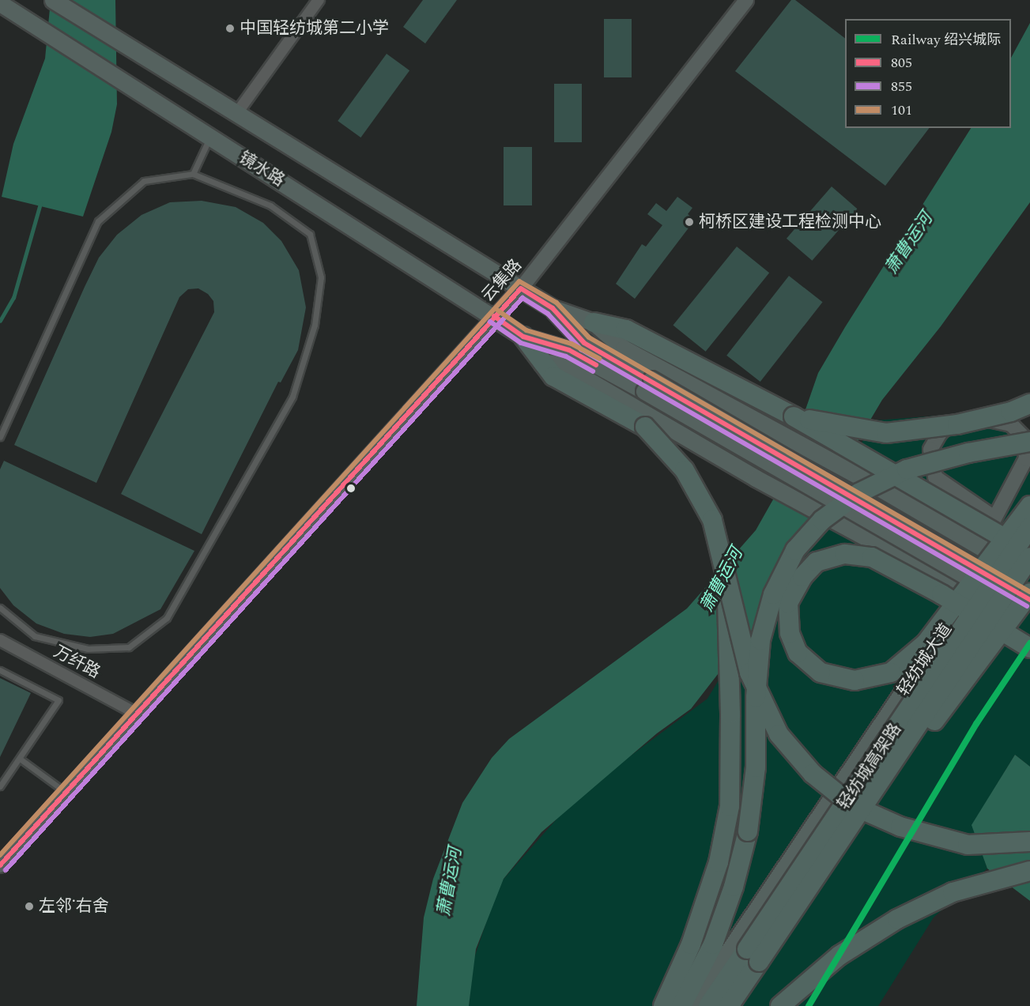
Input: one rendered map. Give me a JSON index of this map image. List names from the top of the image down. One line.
{"streets":{"highway":["轻纺城高架路"],"main road":["镜水路","轻纺城大道"],"street":["云集路","万纤路"]},"crossings":[["镜水路","云集路"],["云集路","万纤路"]],"water":["萧曹运河"],"places":["中国轻纺城第二小学","柯桥区建设工程检测中心","左邻˙右舍"],"lines":["transit line 101","transit line 805","transit line 855","rail line 绍兴城际"],"legend":["Railway 绍兴城际","805","855","101"]}
